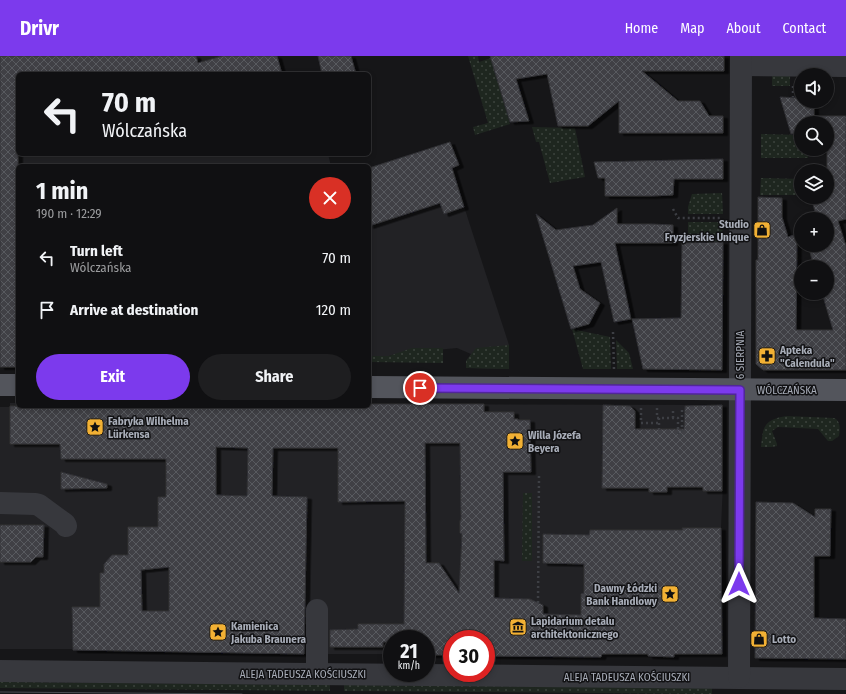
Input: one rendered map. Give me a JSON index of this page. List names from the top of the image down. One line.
{"streets":{"main road":["WÓLCZAŃSKA"],"street":["6 SIERPNIA","ALEJA TADEUSZA KOŚCIUSZKI"]},"crossings":[["6 SIERPNIA","WÓLCZAŃSKA"],["6 SIERPNIA","ALEJA TADEUSZA KOŚCIUSZKI"]],"places":{"shop":["Studio Fryzjerskie Unique","Lotto"],"pharmacy":["Apteka \"Calendula\""],"place":["Fabryka Wilhelma Lürkensa","Willa Józefa Beyera","Dawny Łódzki Bank Handlowy","Kamienica Jakuba Braunera"],"museum":["Lapidarium detalu architektonicznego"]},"page":{"header":"Drivr","nav":["Home","Map","About","Contact"],"map_buttons":["+","−"],"turn":["70 m","Wólczańska"],"heading":["1 min","190 m · 12:29"],"list":[{"name":"Turn left","note":"Wólczańska","value":"70 m"},{"name":"Arrive at destination","value":"120 m"}],"buttons":["Exit","Share"],"speed":"21 km/h","limit":"30"}}
